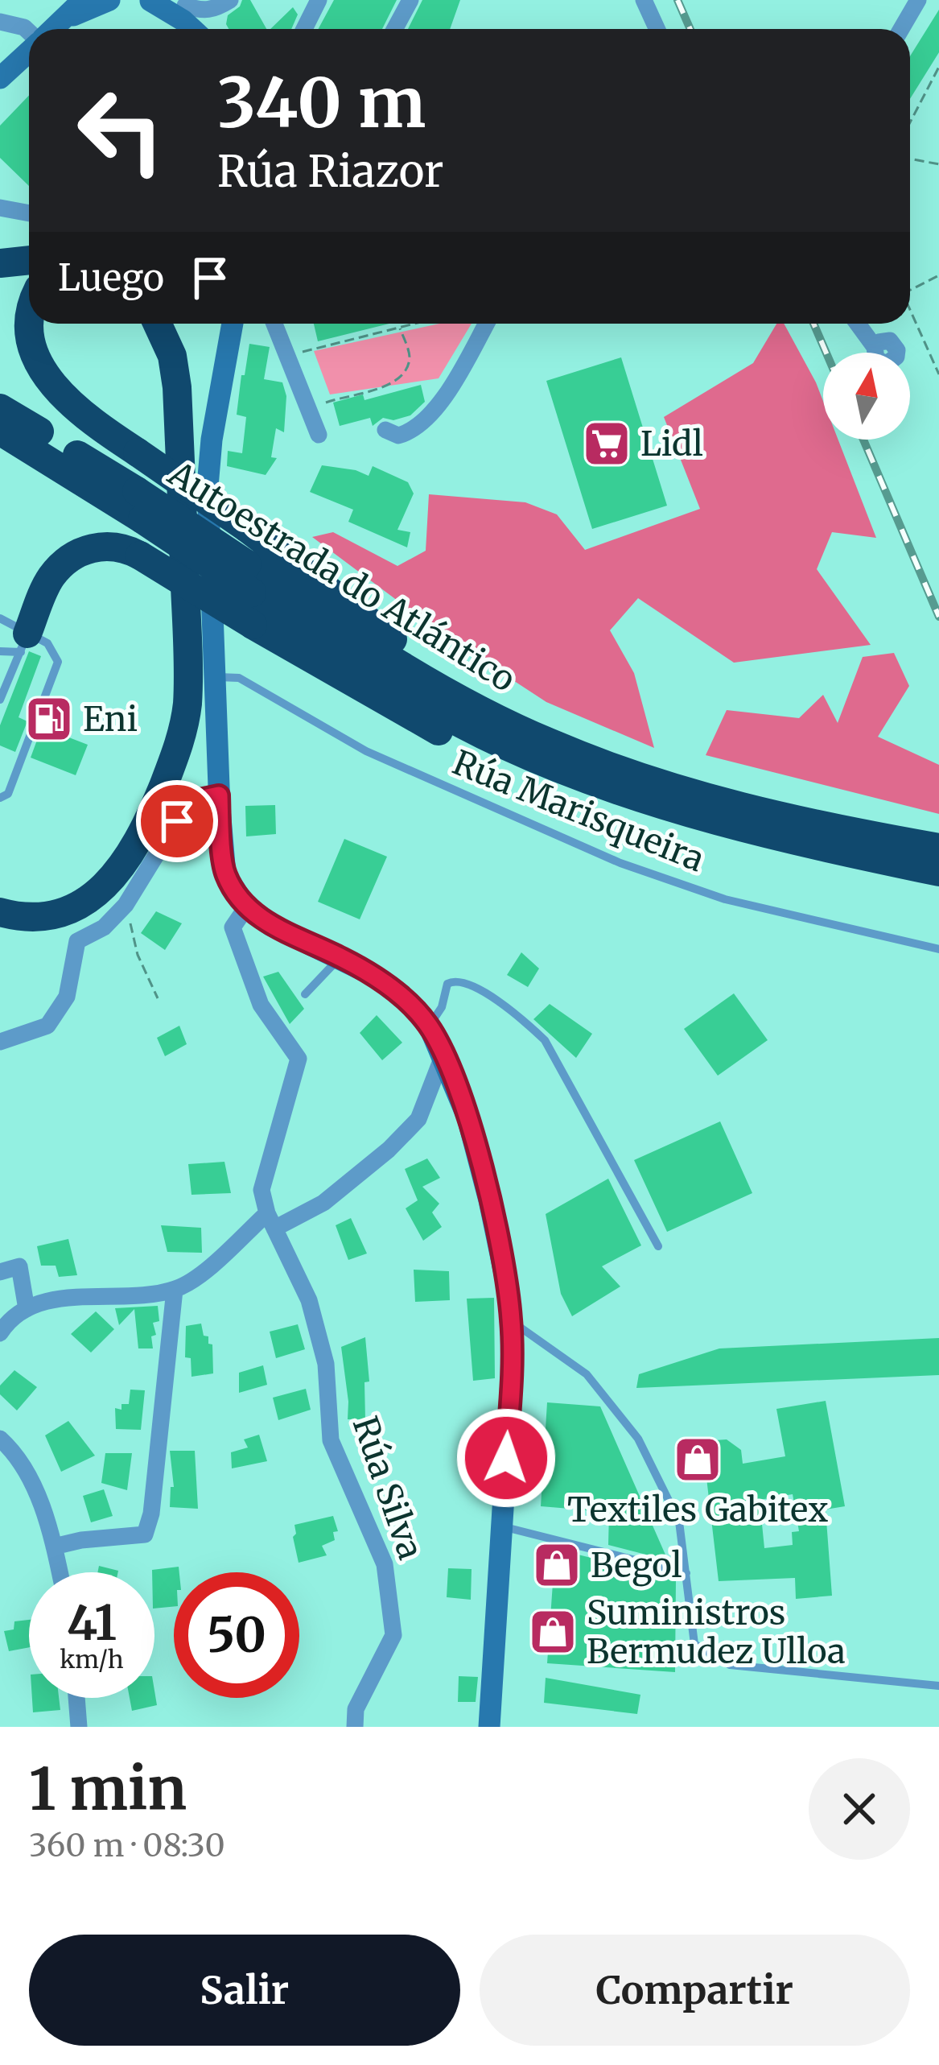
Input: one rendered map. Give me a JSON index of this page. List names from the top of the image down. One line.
{"streets":{"highway":["Autoestrada do Atlántico"],"street":["Rúa Silva"],"lane":["Rúa Marisqueira"]},"places":{"supermarket":["Lidl"],"fuel station":["Eni"],"shop":["Textiles Gabitex","Begol","Suministros Bermudez Ulloa"]},"north":"top","page":{"turn":["340 m","Rúa Riazor"],"then":"Luego","speed":"41 km/h","limit":"50","heading":["1 min","360 m · 08:30"],"buttons":["Salir","Compartir"]}}
